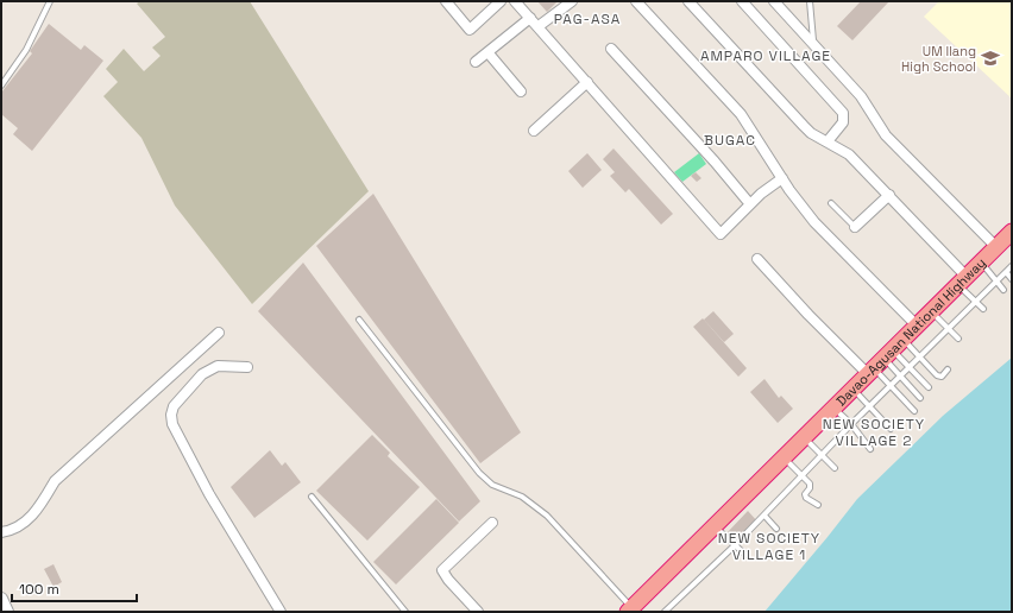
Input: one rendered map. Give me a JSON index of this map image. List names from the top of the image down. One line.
{"streets":{"highway":["Davao-Agusan National Highway"]},"districts":["PAG-ASA","AMPARO VILLAGE","BUGAC","NEW SOCIETY VILLAGE 2","NEW SOCIETY VILLAGE 1"],"places":{"school or university":["UM Ilang High School"]},"scale_bar":"100 m"}
